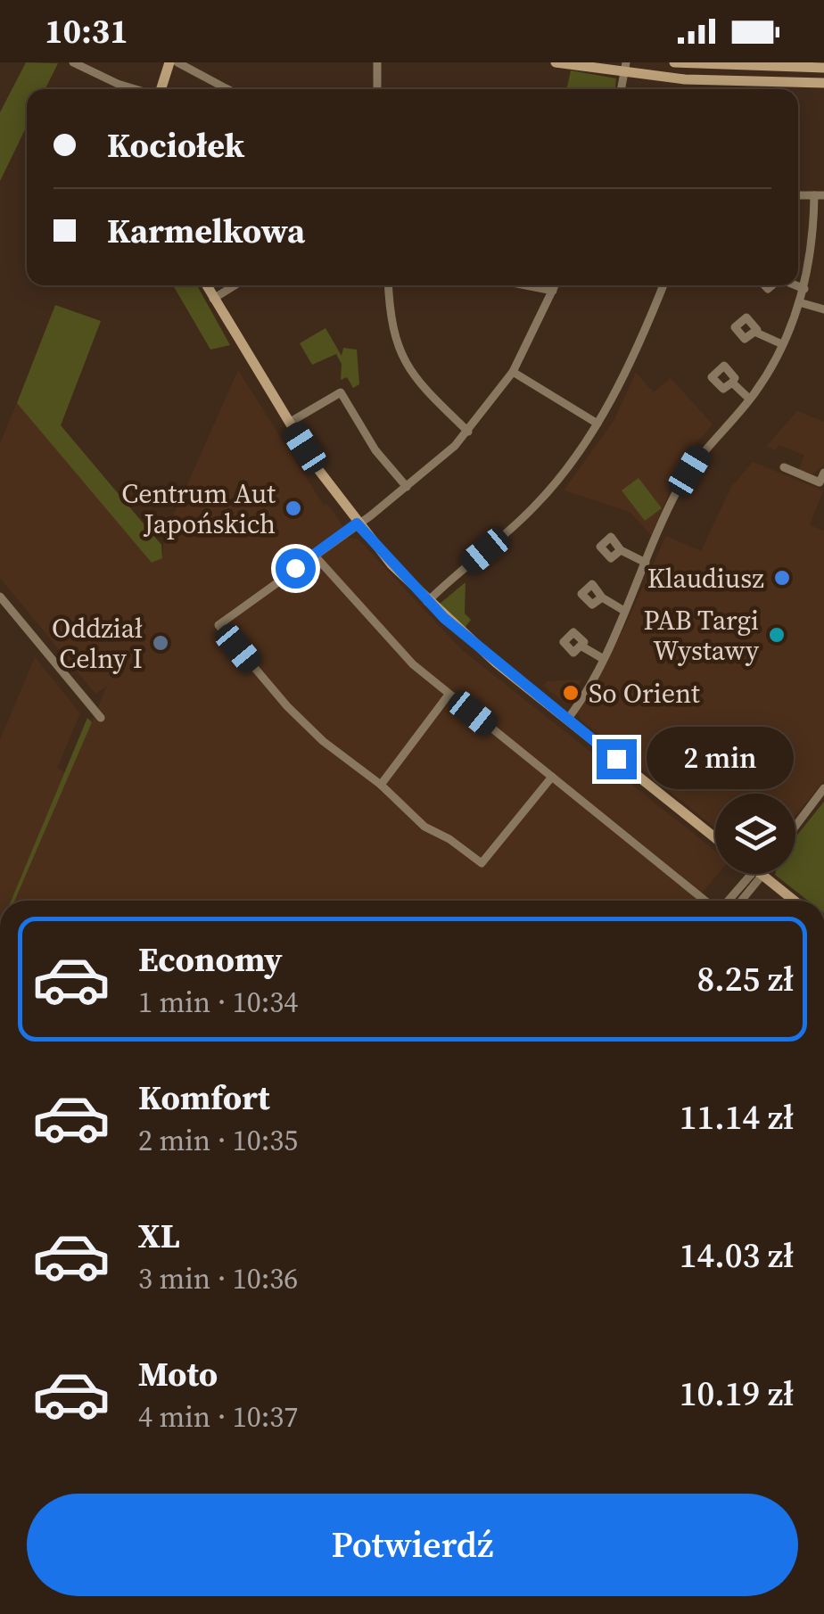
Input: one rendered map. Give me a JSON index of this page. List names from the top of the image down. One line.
{"places":["Centrum Aut Japońskich","Klaudiusz","PAB Targi Wystawy","Oddział Celny I","So Orient"],"page":{"status":"10:31","banner":["Kociołek","Karmelkowa"],"bubble":"2 min","list":[{"name":"Economy","note":"1 min · 10:34","value":"8.25 zł"},{"name":"Komfort","note":"2 min · 10:35","value":"11.14 zł"},{"name":"XL","note":"3 min · 10:36","value":"14.03 zł"},{"name":"Moto","note":"4 min · 10:37","value":"10.19 zł"}],"buttons":"Potwierdź"}}
